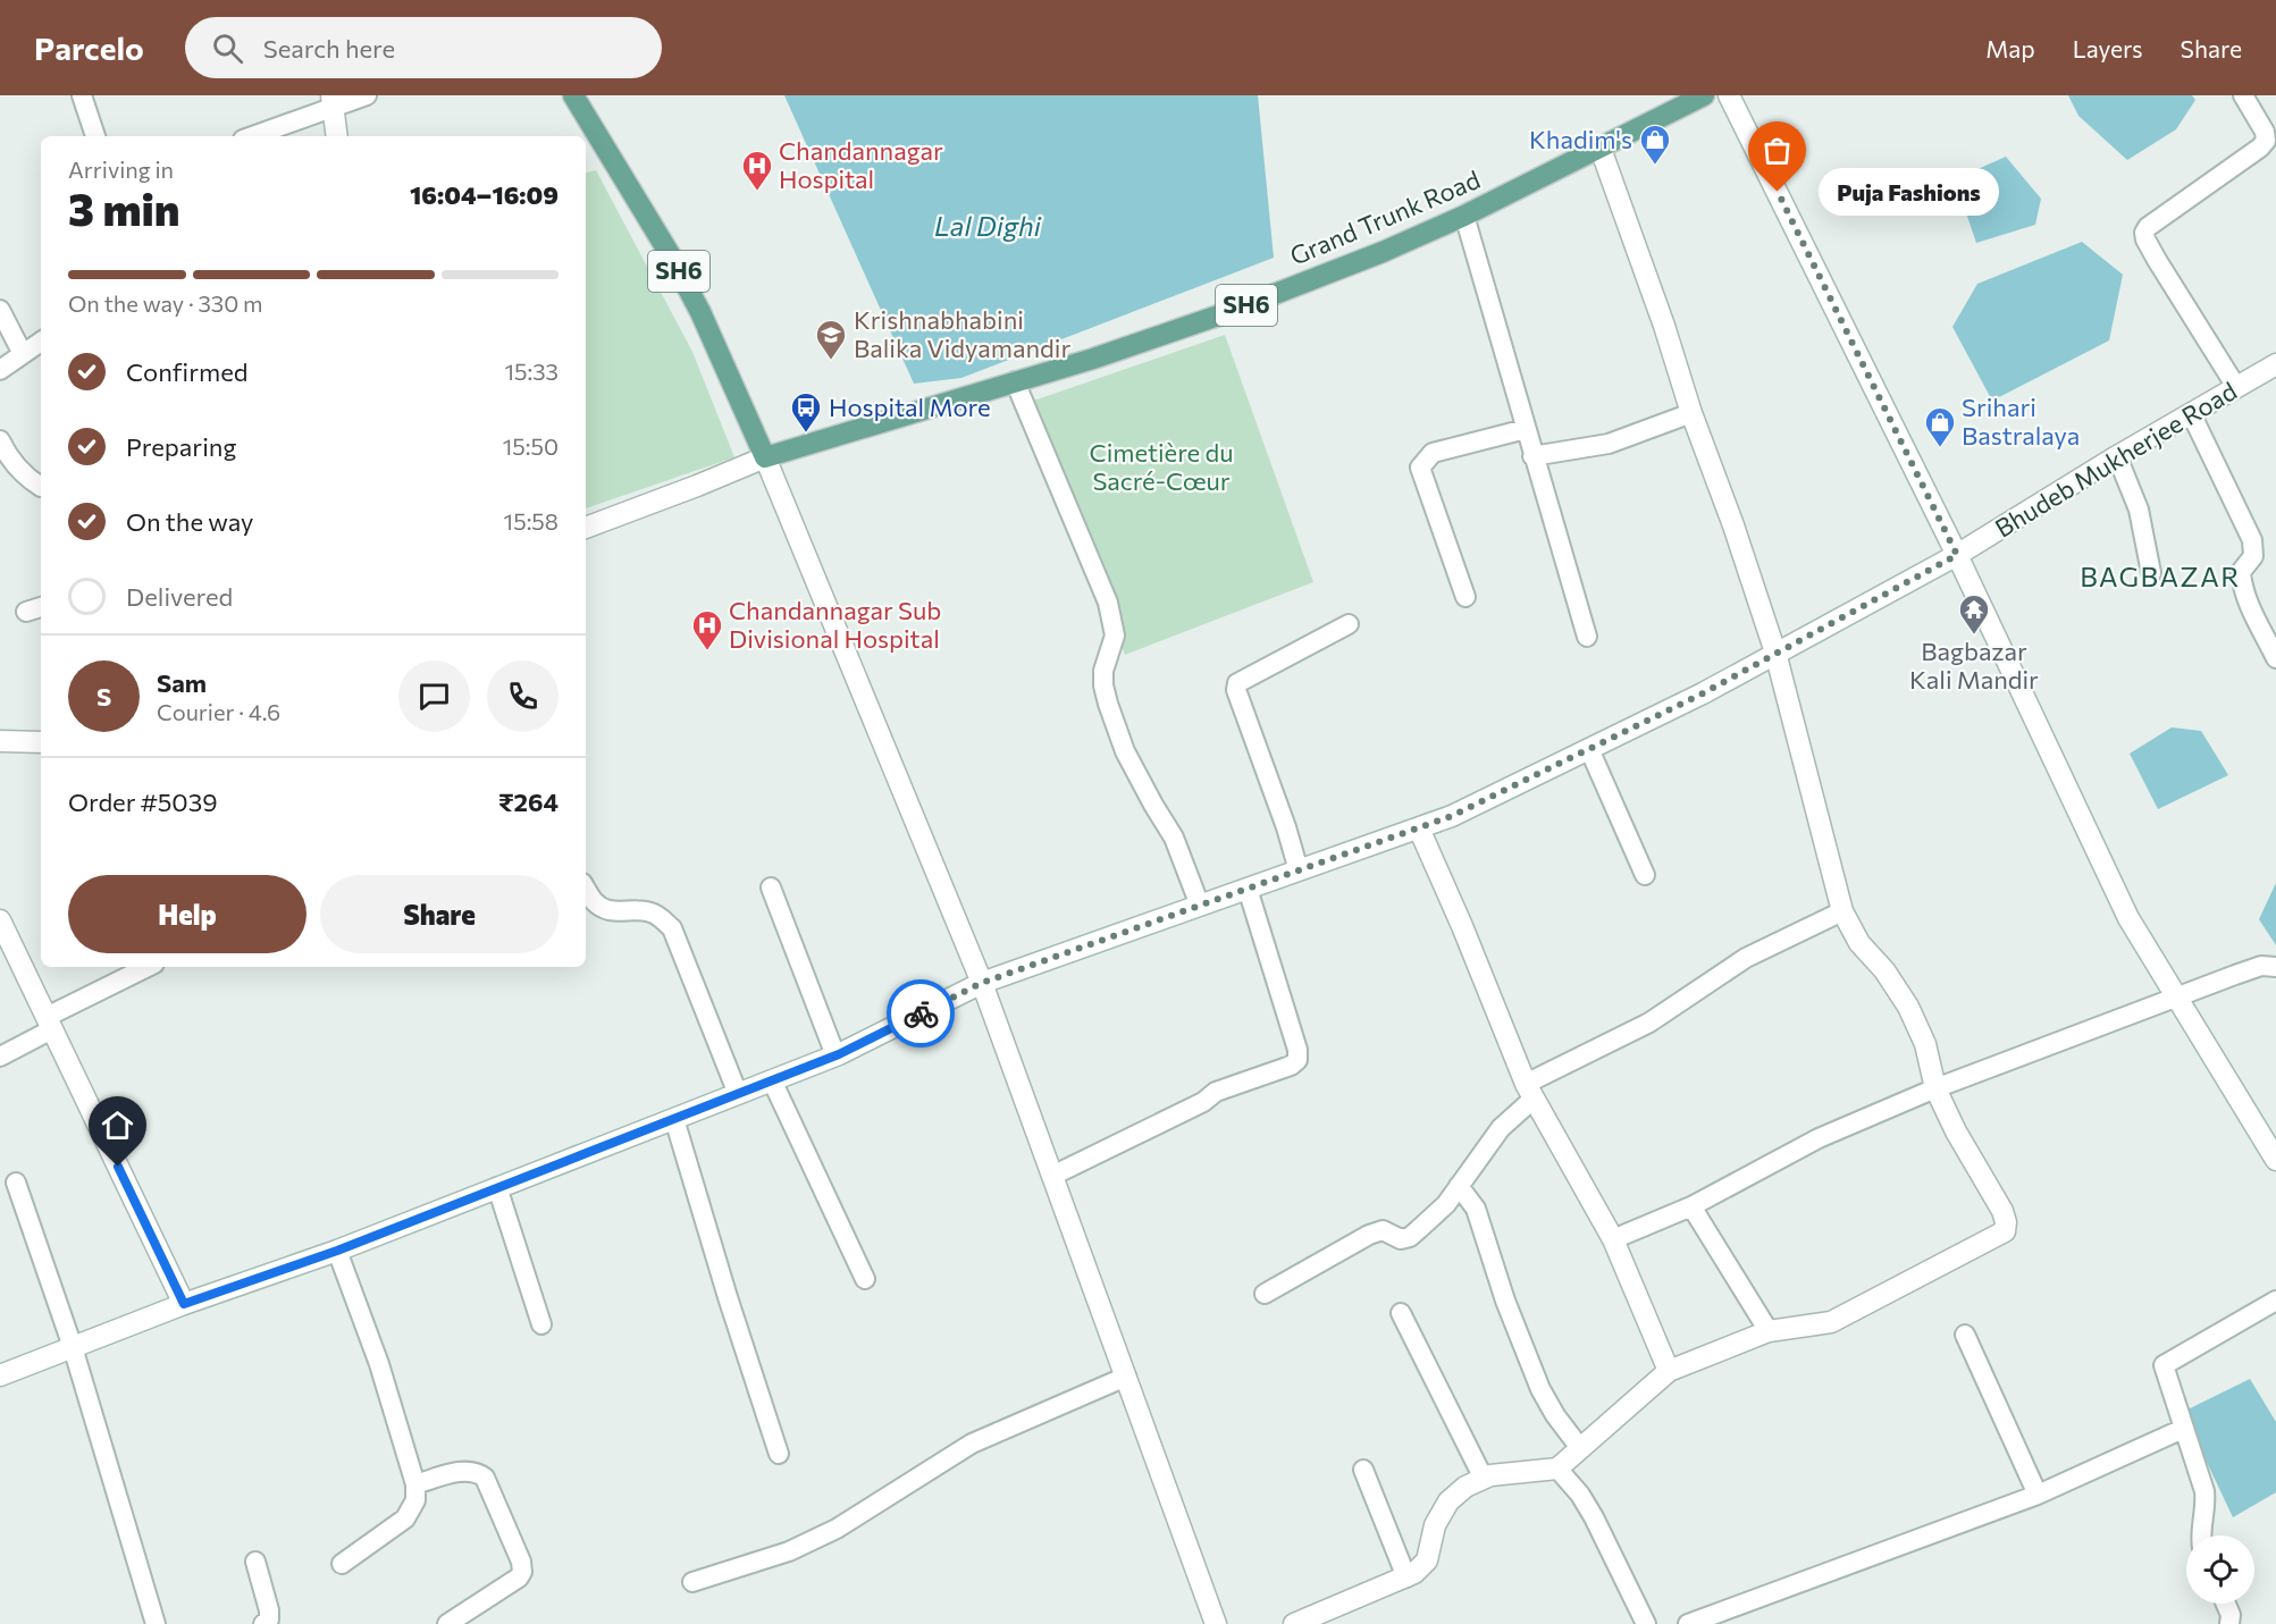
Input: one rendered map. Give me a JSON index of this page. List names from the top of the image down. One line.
{"streets":{"main road":["Grand Trunk Road","SH6"],"street":["Bhudeb Mukherjee Road"]},"crossings":[["Grand Trunk Road","SH6"]],"districts":["BAGBAZAR"],"water":["Lal Dighi"],"parks":["Cimetière du Sacré-Cœur"],"places":{"shop":["Khadim's","Srihari Bastralaya"],"hospital":["Chandannagar Hospital","Chandannagar Sub Divisional Hospital"],"other":["Puja Fashions"],"school or university":["Krishnabhabini Balika Vidyamandir"],"bus stop":["Hospital More"],"temple":["Bagbazar Kali Mandir"]},"page":{"header":"Parcelo","search":"Search here","nav":["Map","Layers","Share"],"heading":["3 min","Arriving in","16:04–16:09"],"panel":["Sam","Courier · 4.6","Order #5039","₹264"],"bubble":"Puja Fashions","bar":"On the way · 330 m","list":[["Confirmed","15:33"],["Preparing","15:50"],["On the way","15:58"],"Delivered"],"round":"S","buttons":["Help","Share"]}}
